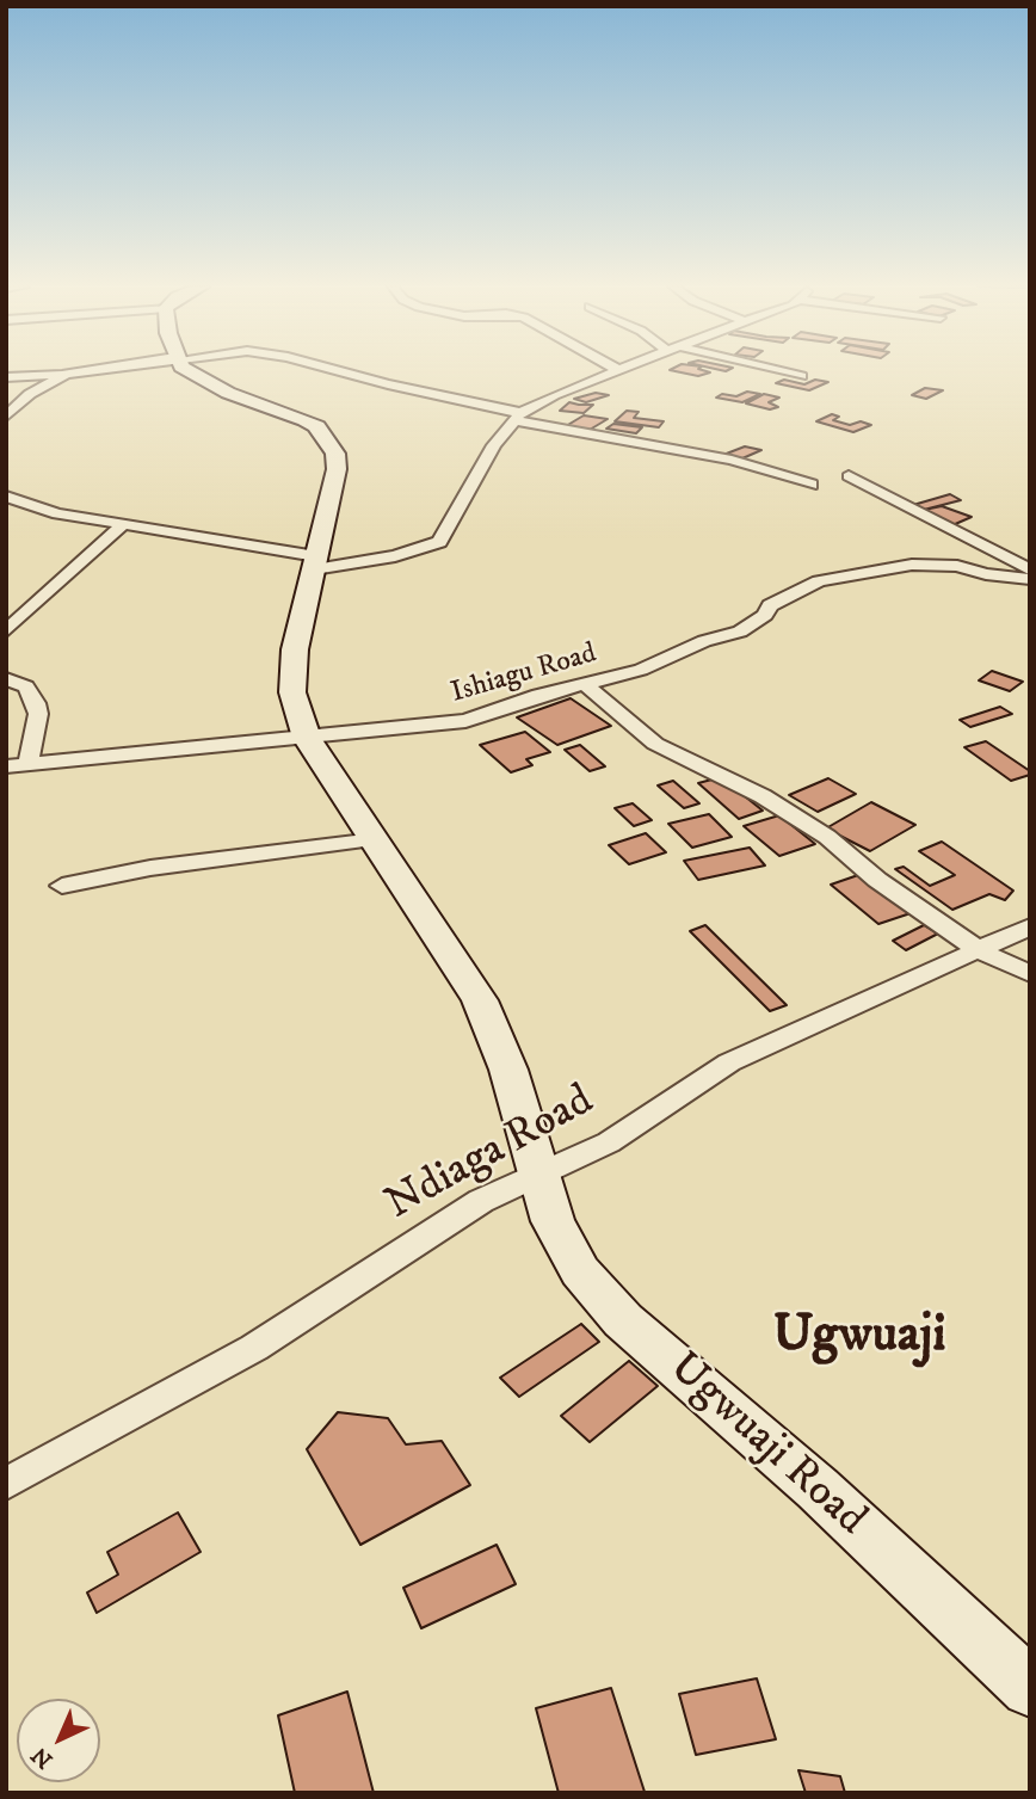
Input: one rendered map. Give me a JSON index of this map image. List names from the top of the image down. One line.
{"streets":{"main road":["Ugwuaji Road"],"street":["Ishiagu Road","Ndiaga Road"]},"crossings":[["Ishiagu Road","Ugwuaji Road"],["Ndiaga Road","Ugwuaji Road"]],"districts":["Ugwuaji"],"north":"bottom left"}
